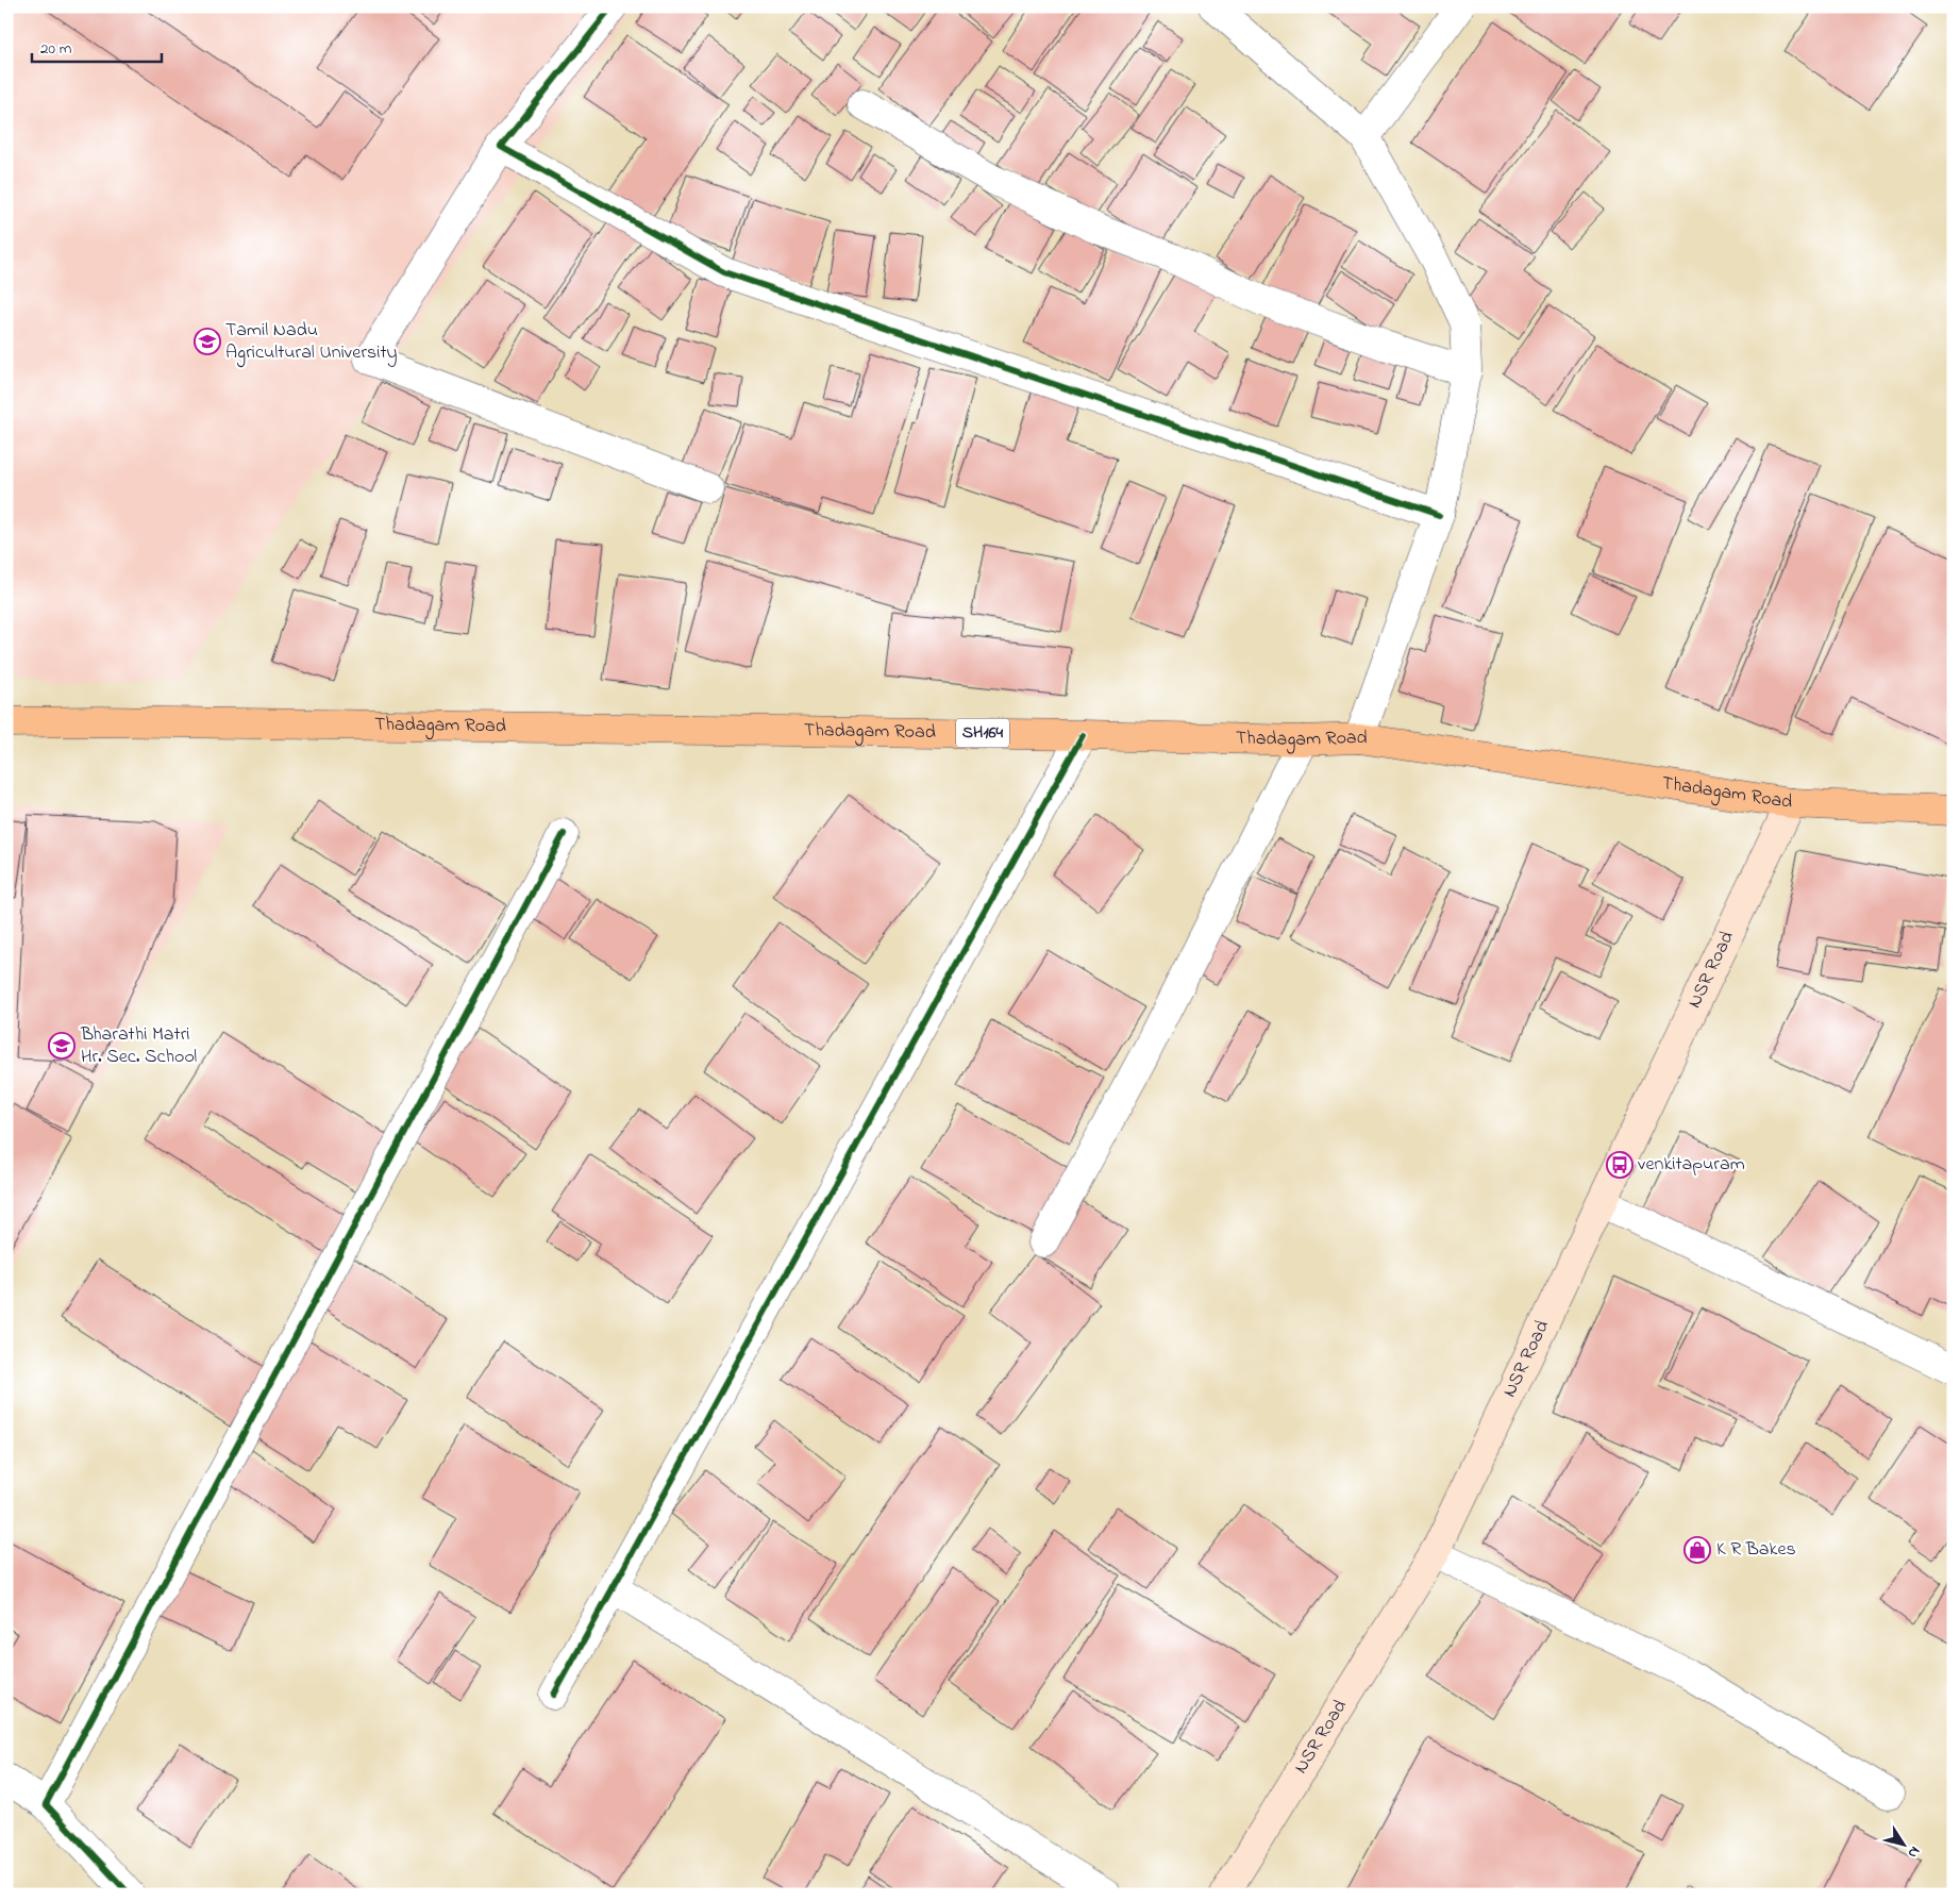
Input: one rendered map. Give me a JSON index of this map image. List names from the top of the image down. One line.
{"streets":{"main road":["Thadagam Road","SH164","NSR Road"]},"crossings":[["Thadagam Road","NSR Road"]],"places":{"school or university":["Tamil Nadu Agricultural University","Bharathi Matri Hr. Sec. School"],"bus stop":["venkitapuram"],"shop":["K R Bakes"]},"scale_bar":"20 m","north":"bottom right"}
